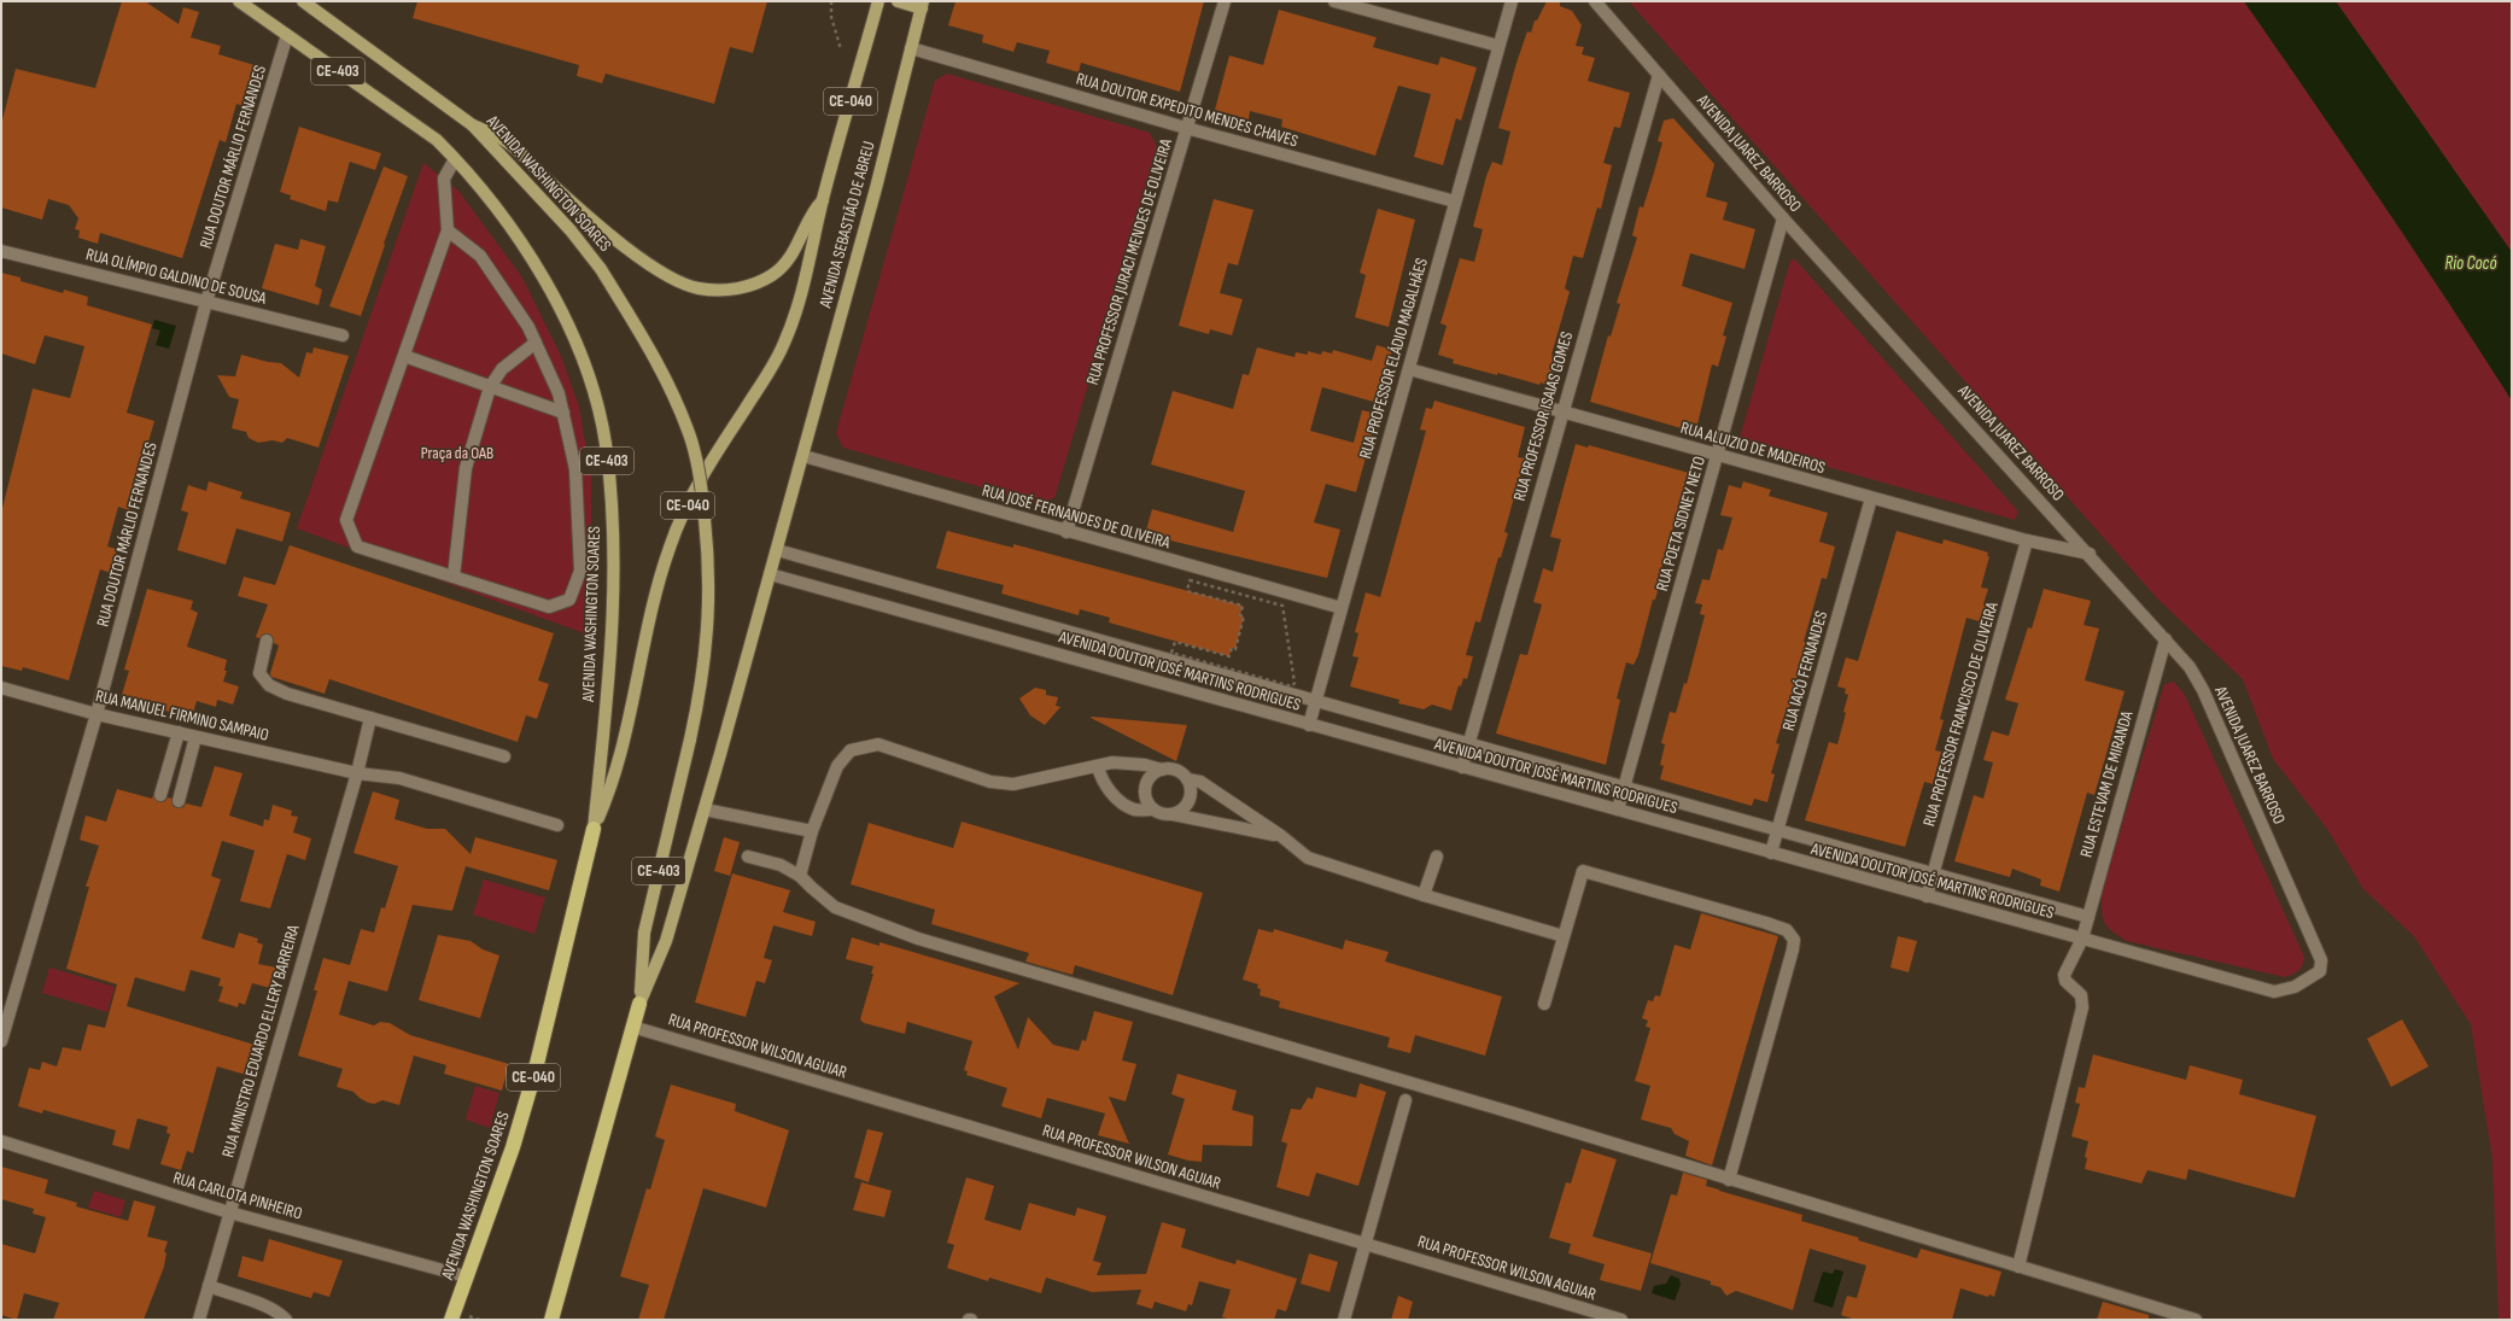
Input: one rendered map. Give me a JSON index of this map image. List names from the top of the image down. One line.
{"streets":{"highway":["CE-040","AVENIDA WASHINGTON SOARES"],"main road":["CE-403","AVENIDA SEBASTIÃO DE ABREU"],"street":["RUA DOUTOR EXPEDITO MENDES CHAVES","AVENIDA JUAREZ BARROSO","RUA DOUTOR MÁRLIO FERNANDES","RUA PROFESSOR JURACI MENDES DE OLIVEIRA","RUA OLÍMPIO GALDINO DE SOUSA","RUA PROFESSOR ELÁDIO MAGALHÃES","RUA PROFESSOR ISAIAS GOMES","RUA ALUIZIO DE MADEIROS","RUA JOSÉ FERNANDES DE OLIVEIRA","RUA POETA SIDNEY NETO","AVENIDA DOUTOR JOSÉ MARTINS RODRIGUES","RUA IACÓ FERNANDES","RUA PROFESSOR FRANCISCO DE OLIVEIRA","RUA MANUEL FIRMINO SAMPAIO","RUA ESTEVAM DE MIRANDA","RUA MINISTRO EDUARDO ELLERY BARREIRA","RUA PROFESSOR WILSON AGUIAR","RUA CARLOTA PINHEIRO"]},"crossings":[["RUA DOUTOR EXPEDITO MENDES CHAVES","AVENIDA SEBASTIÃO DE ABREU"],["RUA DOUTOR EXPEDITO MENDES CHAVES","RUA PROFESSOR JURACI MENDES DE OLIVEIRA"],["RUA DOUTOR EXPEDITO MENDES CHAVES","RUA PROFESSOR ELÁDIO MAGALHÃES"],["AVENIDA JUAREZ BARROSO","RUA PROFESSOR ISAIAS GOMES"],["AVENIDA JUAREZ BARROSO","RUA ALUIZIO DE MADEIROS"],["AVENIDA JUAREZ BARROSO","RUA POETA SIDNEY NETO"],["AVENIDA JUAREZ BARROSO","AVENIDA DOUTOR JOSÉ MARTINS RODRIGUES"],["AVENIDA JUAREZ BARROSO","RUA ESTEVAM DE MIRANDA"],["RUA DOUTOR MÁRLIO FERNANDES","AVENIDA WASHINGTON SOARES"],["RUA DOUTOR MÁRLIO FERNANDES","RUA OLÍMPIO GALDINO DE SOUSA"],["RUA DOUTOR MÁRLIO FERNANDES","RUA MANUEL FIRMINO SAMPAIO"],["AVENIDA WASHINGTON SOARES","AVENIDA SEBASTIÃO DE ABREU"],["AVENIDA WASHINGTON SOARES","RUA JOSÉ FERNANDES DE OLIVEIRA"],["AVENIDA WASHINGTON SOARES","AVENIDA DOUTOR JOSÉ MARTINS RODRIGUES"],["AVENIDA WASHINGTON SOARES","RUA PROFESSOR WILSON AGUIAR"],["AVENIDA WASHINGTON SOARES","RUA CARLOTA PINHEIRO"],["AVENIDA SEBASTIÃO DE ABREU","RUA JOSÉ FERNANDES DE OLIVEIRA"],["RUA PROFESSOR JURACI MENDES DE OLIVEIRA","RUA JOSÉ FERNANDES DE OLIVEIRA"],["RUA PROFESSOR ELÁDIO MAGALHÃES","RUA ALUIZIO DE MADEIROS"],["RUA PROFESSOR ELÁDIO MAGALHÃES","RUA JOSÉ FERNANDES DE OLIVEIRA"],["RUA PROFESSOR ELÁDIO MAGALHÃES","AVENIDA DOUTOR JOSÉ MARTINS RODRIGUES"],["RUA PROFESSOR ISAIAS GOMES","RUA ALUIZIO DE MADEIROS"],["RUA PROFESSOR ISAIAS GOMES","AVENIDA DOUTOR JOSÉ MARTINS RODRIGUES"],["RUA ALUIZIO DE MADEIROS","RUA POETA SIDNEY NETO"],["RUA ALUIZIO DE MADEIROS","RUA IACÓ FERNANDES"],["RUA ALUIZIO DE MADEIROS","RUA PROFESSOR FRANCISCO DE OLIVEIRA"],["RUA POETA SIDNEY NETO","AVENIDA DOUTOR JOSÉ MARTINS RODRIGUES"],["AVENIDA DOUTOR JOSÉ MARTINS RODRIGUES","RUA IACÓ FERNANDES"],["AVENIDA DOUTOR JOSÉ MARTINS RODRIGUES","RUA PROFESSOR FRANCISCO DE OLIVEIRA"],["AVENIDA DOUTOR JOSÉ MARTINS RODRIGUES","RUA ESTEVAM DE MIRANDA"],["RUA MANUEL FIRMINO SAMPAIO","RUA MINISTRO EDUARDO ELLERY BARREIRA"],["RUA MINISTRO EDUARDO ELLERY BARREIRA","RUA CARLOTA PINHEIRO"]],"water":["Rio Cocó"],"parks":["Praça da OAB"]}
